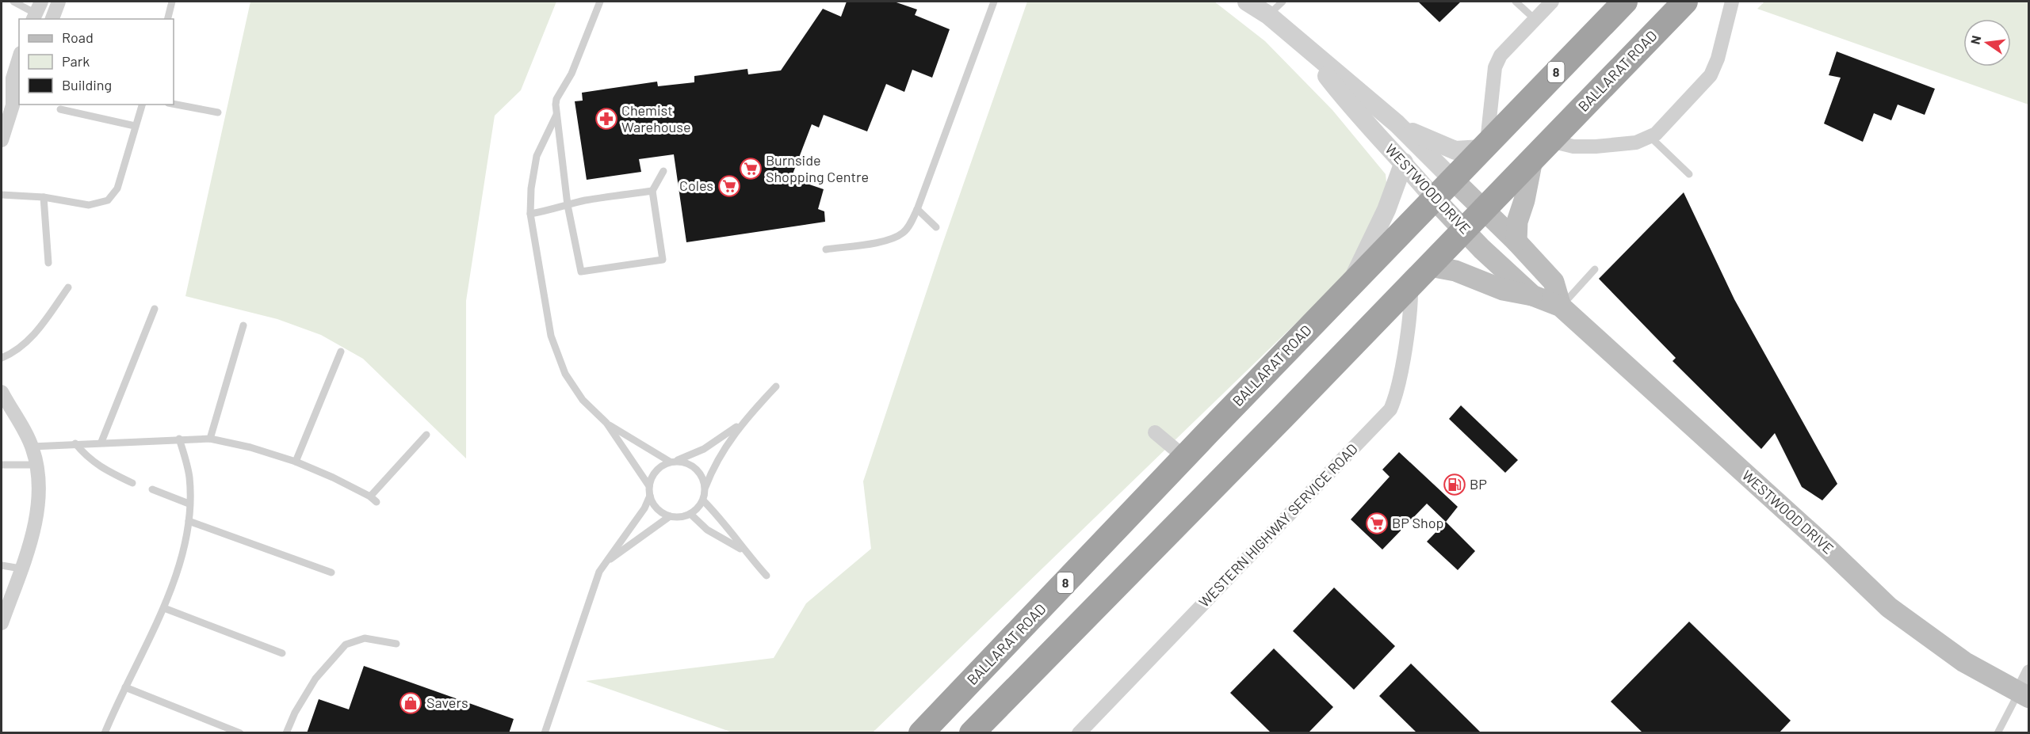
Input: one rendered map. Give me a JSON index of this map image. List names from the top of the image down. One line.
{"streets":{"highway":["BALLARAT ROAD","8"],"main road":["WESTWOOD DRIVE"],"street":["WESTERN HIGHWAY SERVICE ROAD"]},"crossings":[["BALLARAT ROAD","WESTWOOD DRIVE"],["BALLARAT ROAD","WESTERN HIGHWAY SERVICE ROAD"]],"places":{"pharmacy":["Chemist Warehouse"],"supermarket":["Burnside Shopping Centre","Coles","BP Shop"],"fuel station":["BP"],"shop":["Savers"]},"legend":["Road","Park","Building"],"north":"left"}
